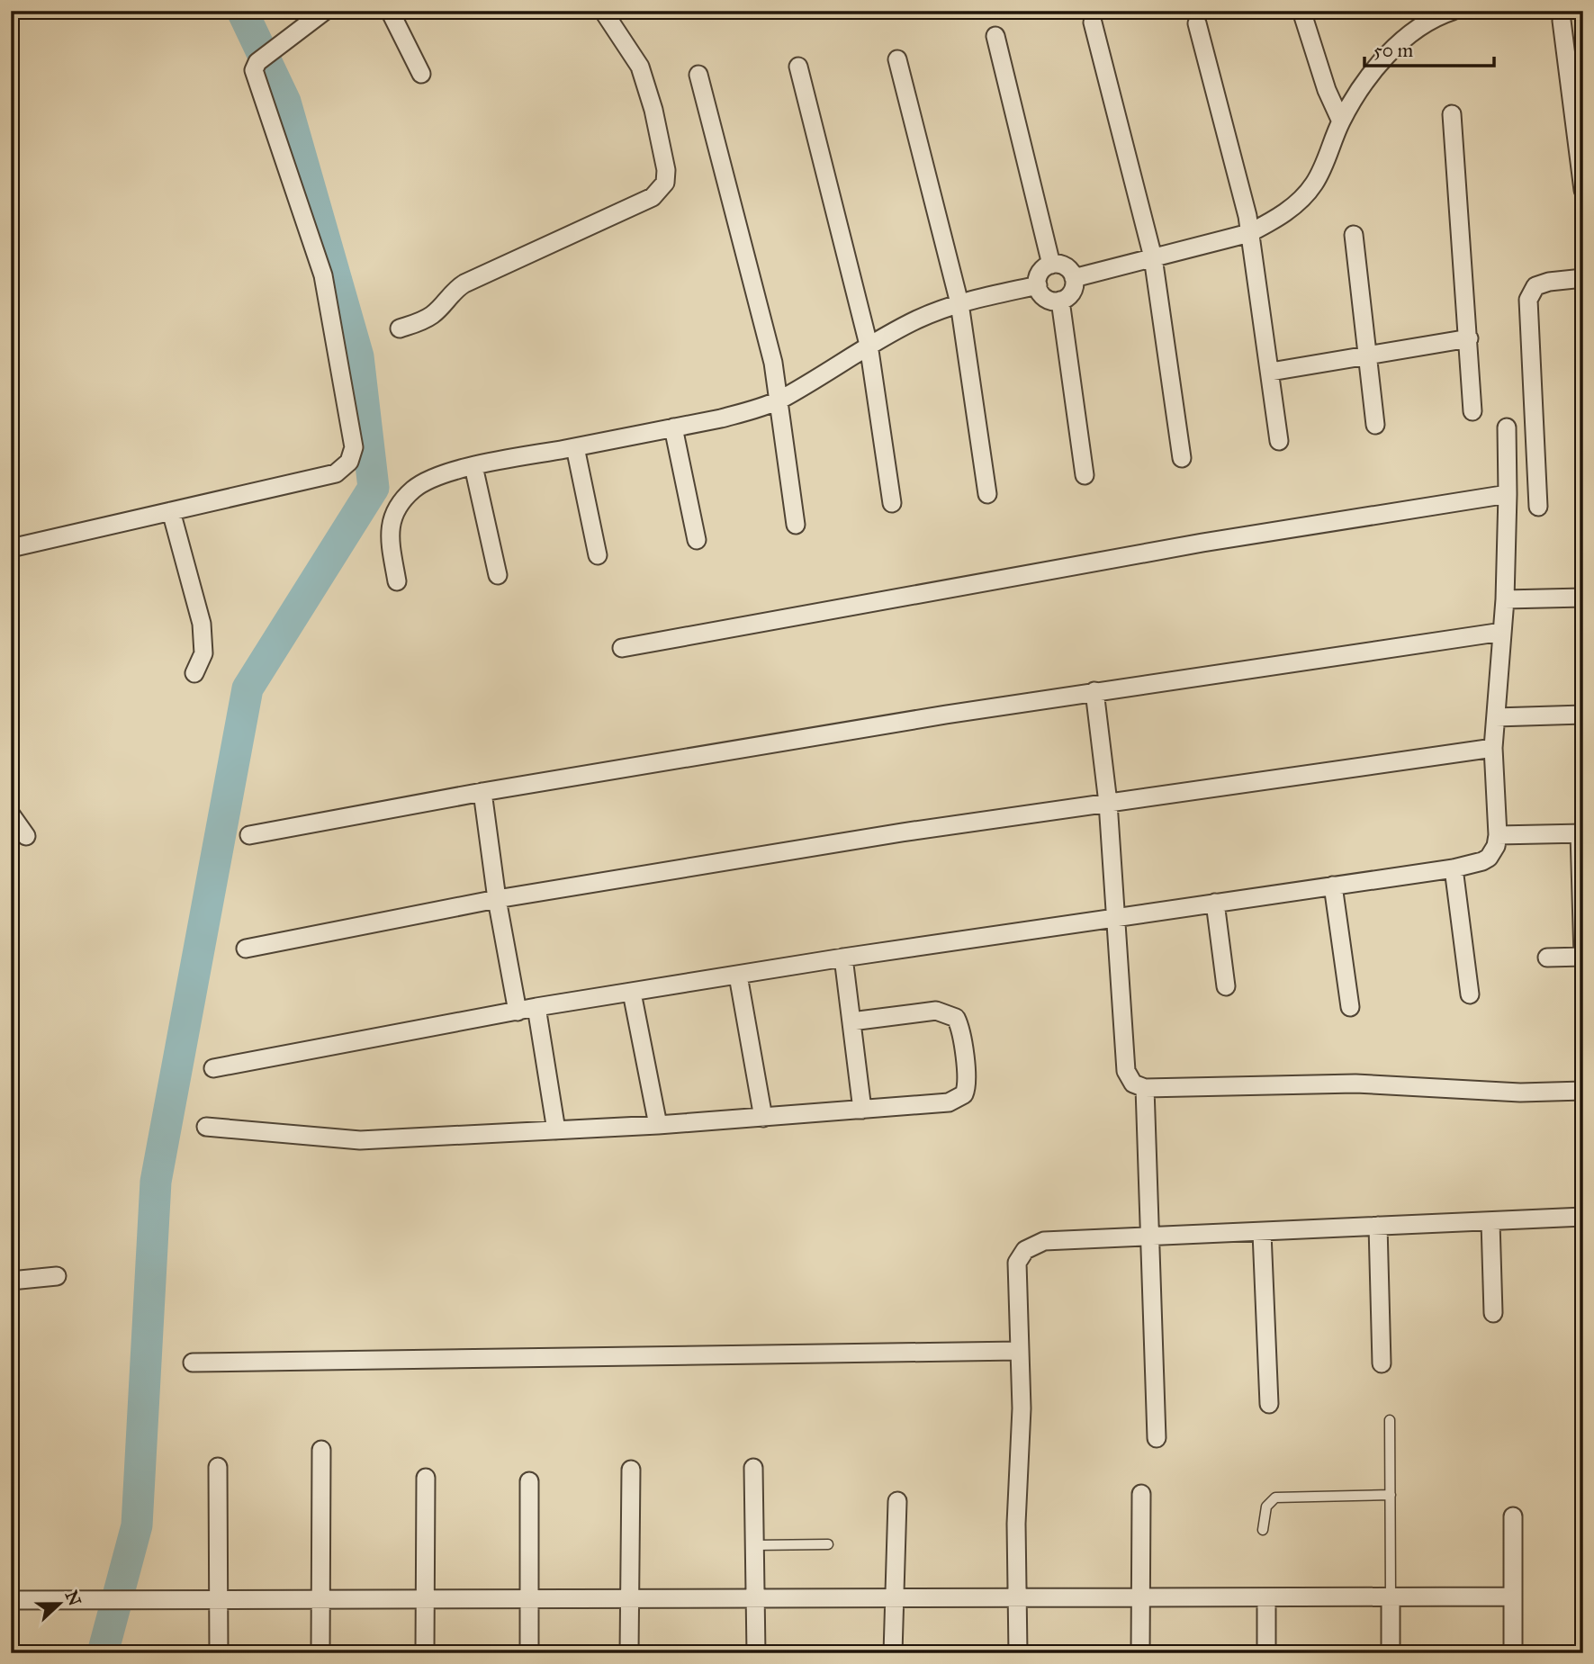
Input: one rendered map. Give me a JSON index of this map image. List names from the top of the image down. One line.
{"scale_bar":"50 m","north":"right"}
